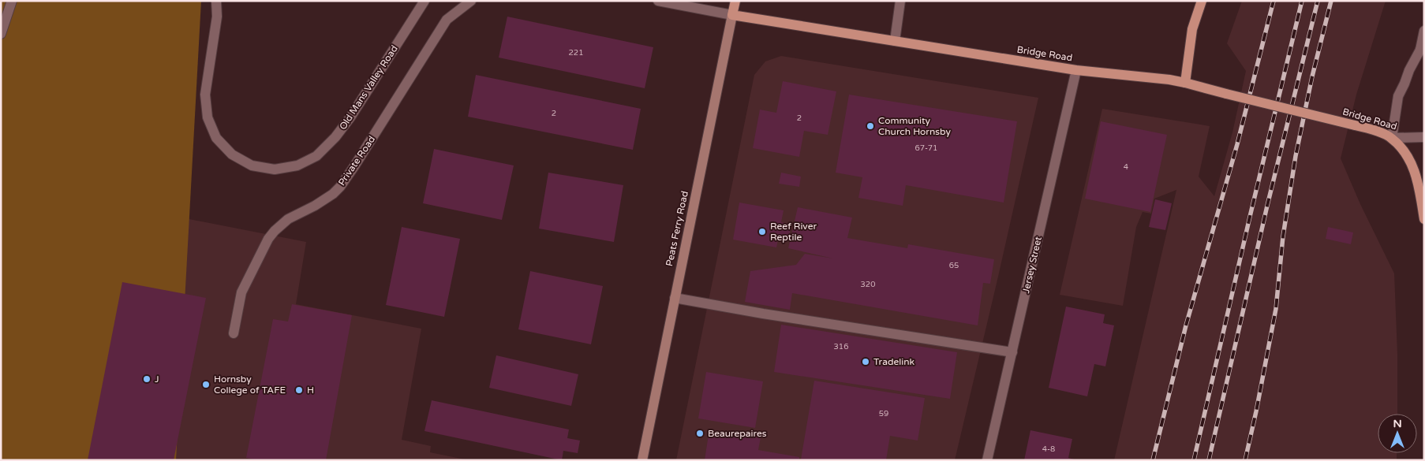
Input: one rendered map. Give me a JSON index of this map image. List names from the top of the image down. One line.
{"streets":{"main road":["Bridge Road","Peats Ferry Road"],"street":["Old Mans Valley Road","Private Road","Jersey Street"]},"crossings":[["Bridge Road","Peats Ferry Road"],["Bridge Road","Jersey Street"]],"places":["Community Church Hornsby","Reef River Reptile","Tradelink","J","Hornsby College of TAFE","H","Beaurepaires"],"house_numbers":["221","2","2","67-71","4","65","320","316","59","4-8"],"north":"top"}
